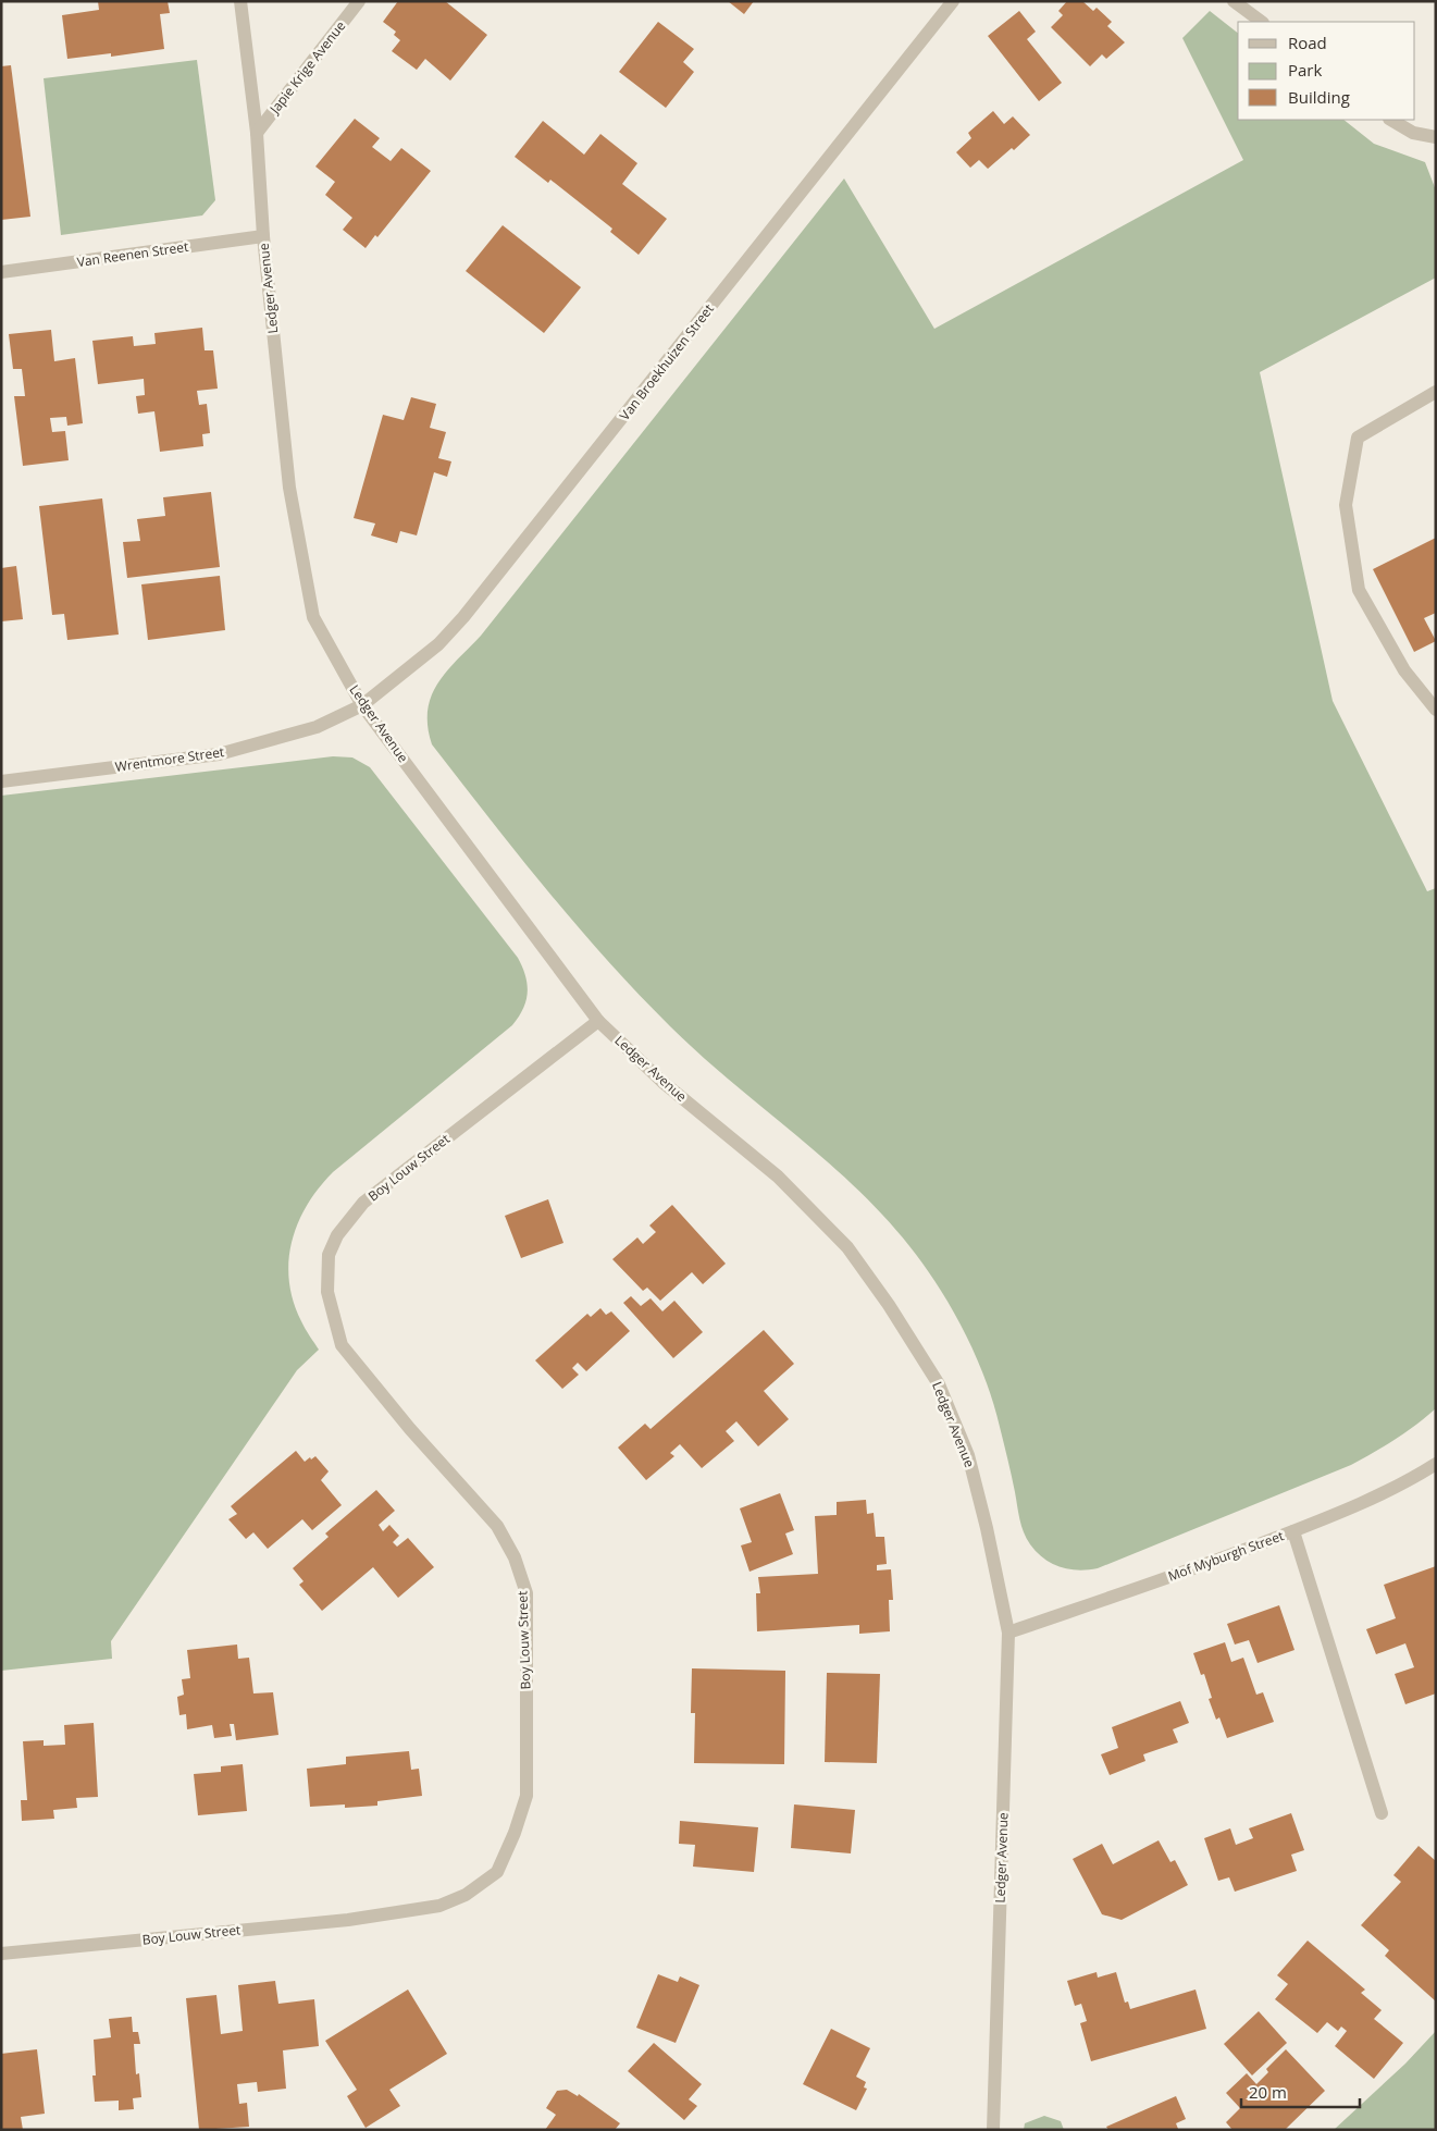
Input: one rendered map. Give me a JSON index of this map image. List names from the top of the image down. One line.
{"streets":{"street":["Japie Krige Avenue","Van Reenen Street","Ledger Avenue","Van Broekhuizen Street","Wrentmore Street","Boy Louw Street","Mof Myburgh Street"]},"crossings":[["Japie Krige Avenue","Ledger Avenue"],["Van Reenen Street","Ledger Avenue"],["Ledger Avenue","Van Broekhuizen Street"],["Ledger Avenue","Wrentmore Street"],["Ledger Avenue","Boy Louw Street"],["Ledger Avenue","Mof Myburgh Street"],["Van Broekhuizen Street","Wrentmore Street"]],"legend":["Road","Park","Building"],"scale_bar":"20 m"}
